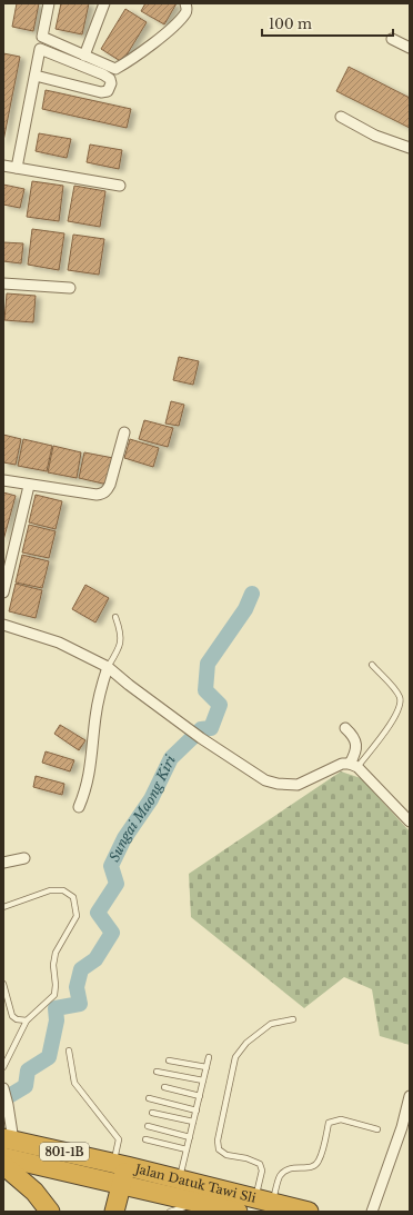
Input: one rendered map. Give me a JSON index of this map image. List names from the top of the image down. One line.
{"streets":{"highway":["801-1B","Jalan Datuk Tawi Sli"]},"crossings":[["801-1B","Jalan Datuk Tawi Sli"]],"water":["Sungai Maong Kiri"],"scale_bar":"100 m"}
